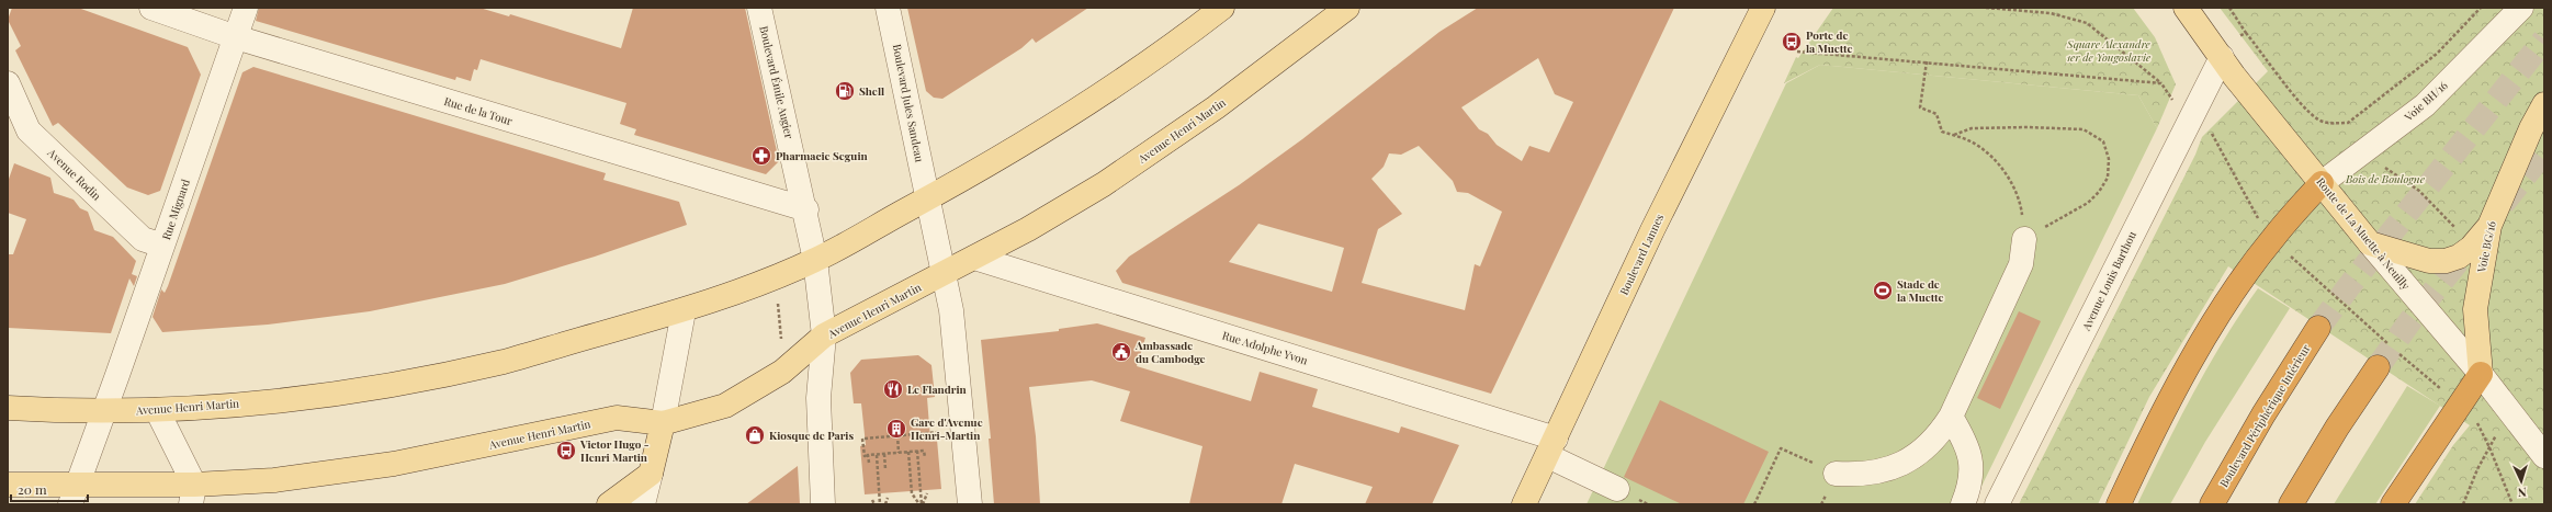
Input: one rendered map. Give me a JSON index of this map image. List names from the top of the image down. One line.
{"streets":{"highway":["Boulevard Périphérique Intérieur"],"main road":["Avenue Henri Martin","Route de La Muette à Neuilly","Voie BG/16","Boulevard Lannes"],"street":["Boulevard Émile Augier","Voie BH/16","Boulevard Jules Sandeau","Rue de la Tour","Avenue Rodin","Rue Mignard","Avenue Louis Barthou","Rue Adolphe Yvon"]},"crossings":[["Boulevard Émile Augier","Rue de la Tour"],["Boulevard Émile Augier","Avenue Henri Martin"],["Voie BH/16","Route de La Muette à Neuilly"],["Boulevard Jules Sandeau","Avenue Henri Martin"],["Rue de la Tour","Rue Mignard"],["Avenue Henri Martin","Rue Mignard"],["Avenue Henri Martin","Rue Adolphe Yvon"],["Avenue Rodin","Rue Mignard"],["Route de La Muette à Neuilly","Voie BG/16"],["Route de La Muette à Neuilly","Avenue Louis Barthou"],["Boulevard Lannes","Rue Adolphe Yvon"]],"parks":["Square Alexandre 1er de Yougoslavie","Bois de Boulogne"],"places":{"bus stop":["Porte de la Muette","Victor Hugo - Henri Martin"],"fuel station":["Shell"],"pharmacy":["Pharmacie Seguin"],"sports":["Stade de la Muette"],"public building":["Ambassade du Cambodge"],"restaurant":["Le Flandrin"],"building":["Gare d'Avenue Henri-Martin"],"shop":["Kiosque de Paris"]},"scale_bar":"20 m","north":"bottom"}
